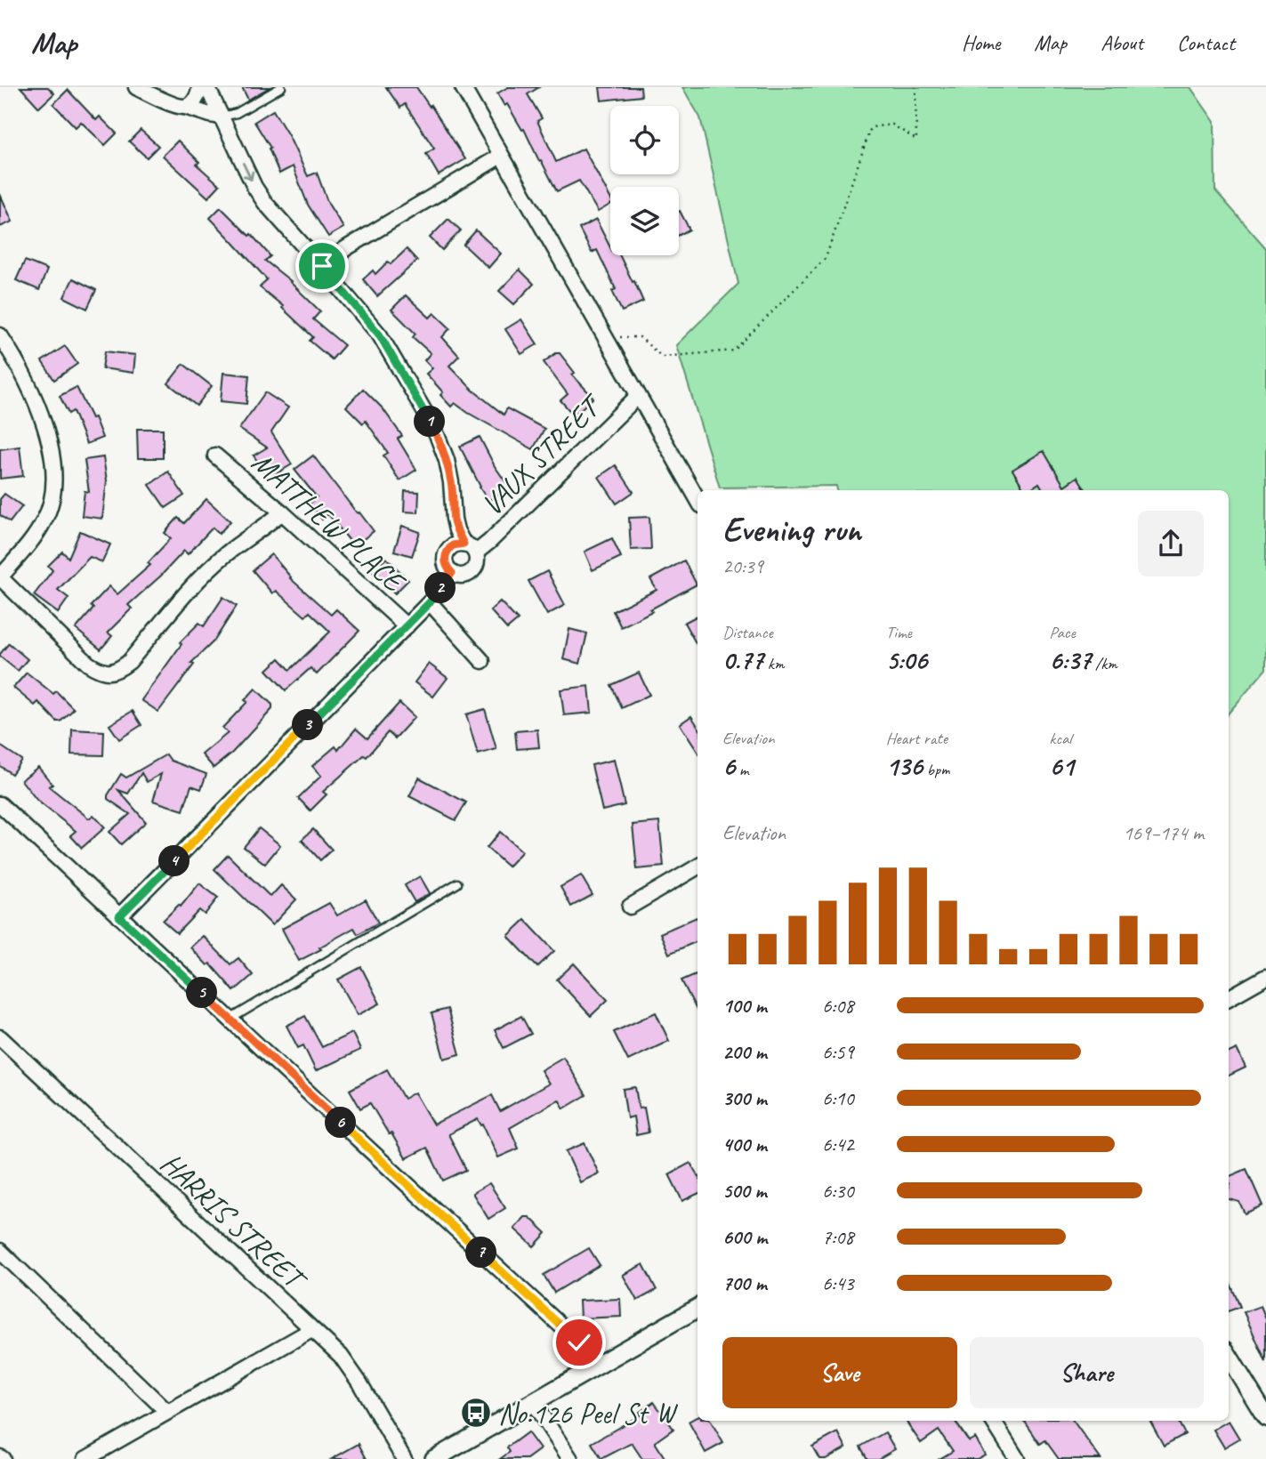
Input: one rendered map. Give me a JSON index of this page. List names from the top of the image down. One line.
{"streets":{"street":["VAUX STREET","MATTHEW PLACE","HARRIS STREET"]},"places":{"bus stop":["No.126 Peel St W"]},"page":{"header":"Map","nav":["Home","Map","About","Contact"],"pins":["1","2","3","4","5","6","7"],"heading":["Evening run","20:39"],"stats":[["Distance","0.77 km"],["Time","5:06"],["Pace","6:37 /km"],["Elevation","6 m"],["Heart rate","136 bpm"],["kcal","61"]],"chart":["Elevation","169–174 m"],"list":[{"name":"100 m","note":"6:08"},{"name":"200 m","note":"6:59"},{"name":"300 m","note":"6:10"},{"name":"400 m","note":"6:42"},{"name":"500 m","note":"6:30"},{"name":"600 m","note":"7:08"},{"name":"700 m","note":"6:43"}],"buttons":["Save","Share"]}}
